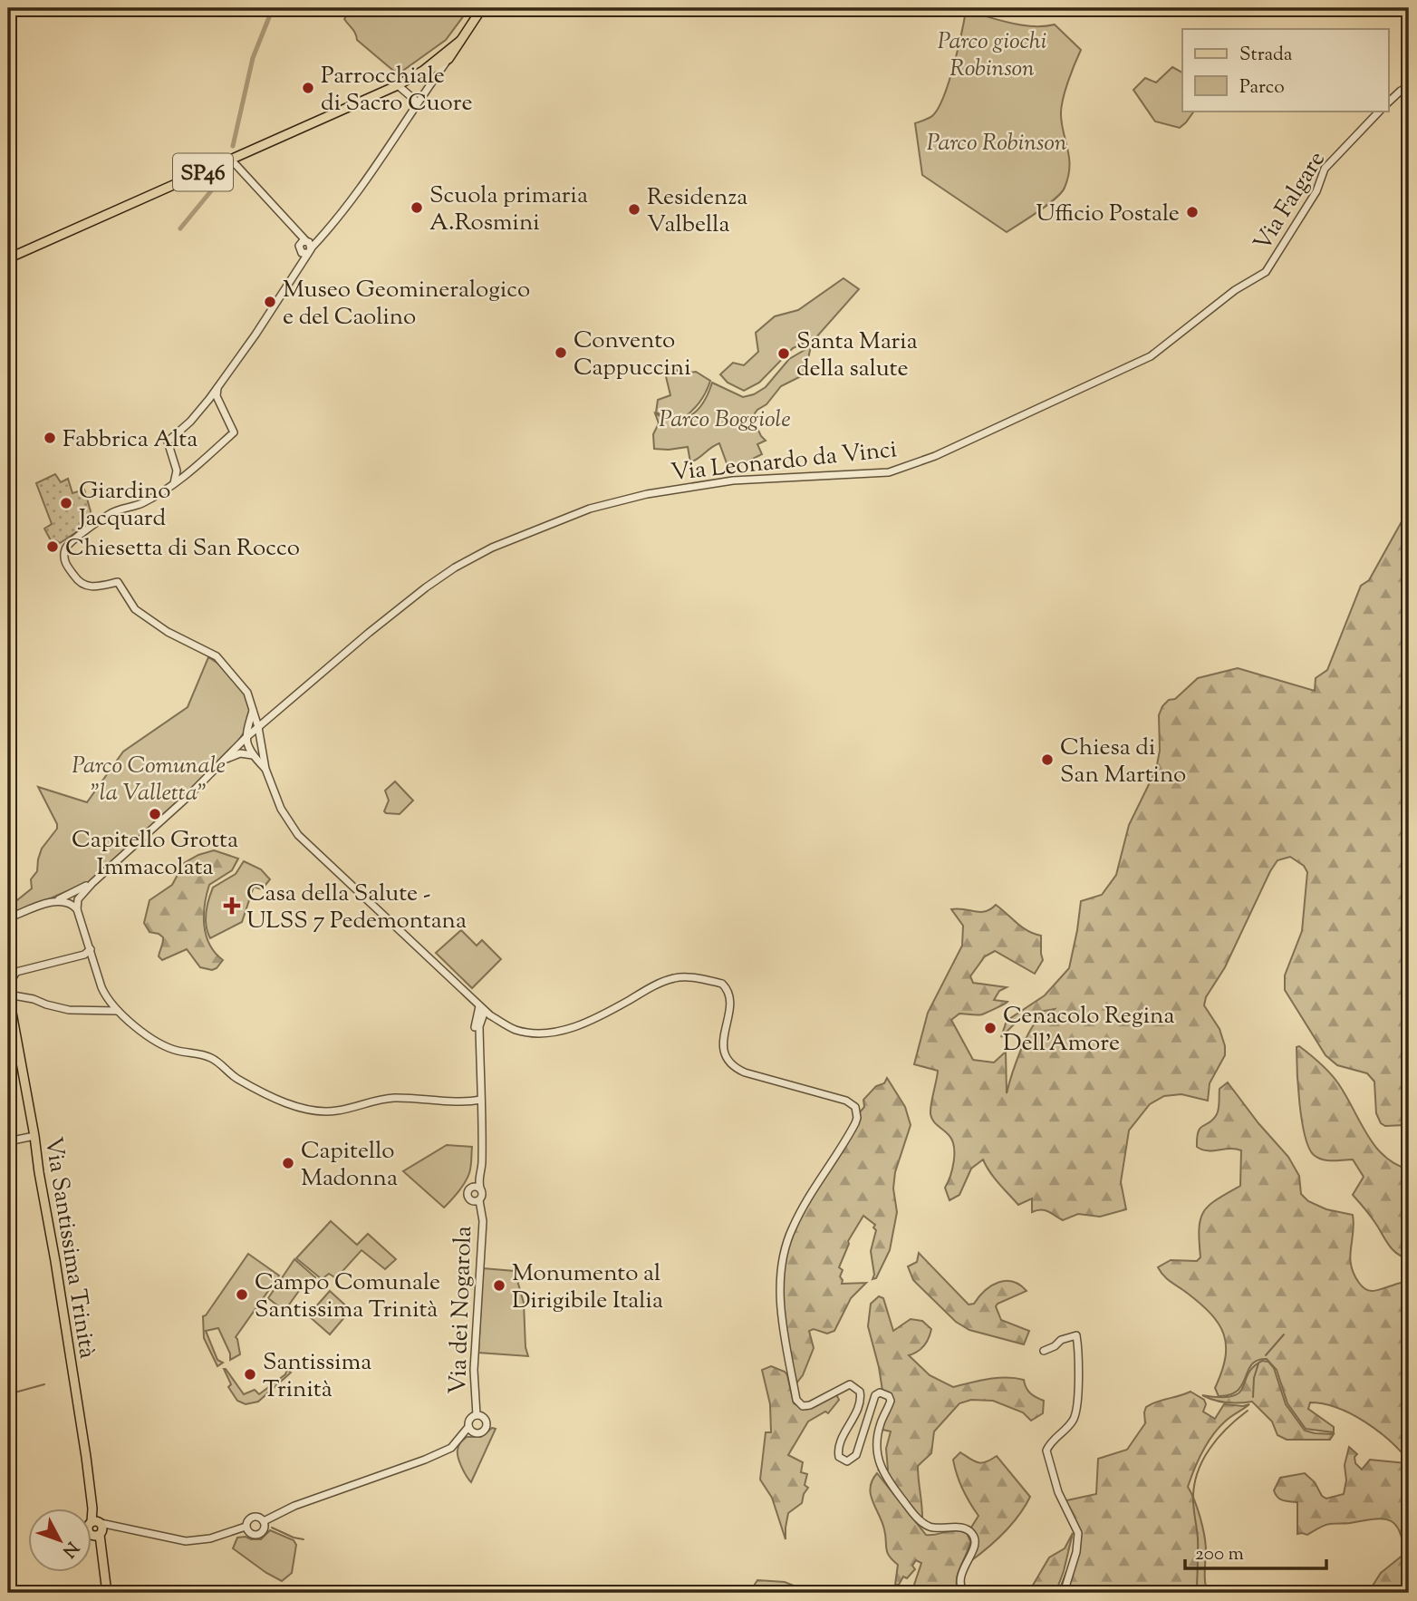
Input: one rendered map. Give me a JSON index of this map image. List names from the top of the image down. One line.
{"streets":{"main road":["SP46","Via Santissima Trinità"],"street":["Via Falgare","Via Leonardo da Vinci","Via dei Nogarola"]},"crossings":[["Via Falgare","Via Leonardo da Vinci"],["Via Santissima Trinità","Via dei Nogarola"]],"parks":["Parco giochi Robinson","Parco Robinson","Parco Boggiole","Parco Comunale \"la Valletta\""],"places":{"other":["Parrocchiale di Sacro Cuore","Scuola primaria A.Rosmini","Residenza Valbella","Ufficio Postale","Museo Geomineralogico e del Caolino","Convento Cappuccini","Santa Maria della salute","Fabbrica Alta","Giardino Jacquard","Chiesetta di San Rocco","Chiesa di San Martino","Capitello Grotta Immacolata","Cenacolo Regina Dell'Amore","Capitello Madonna","Monumento al Dirigibile Italia","Campo Comunale Santissima Trinità","Santissima Trinità"],"health":["Casa della Salute - ULSS 7 Pedemontana"]},"legend":["Strada","Parco"],"scale_bar":"200 m","north":"bottom right"}
